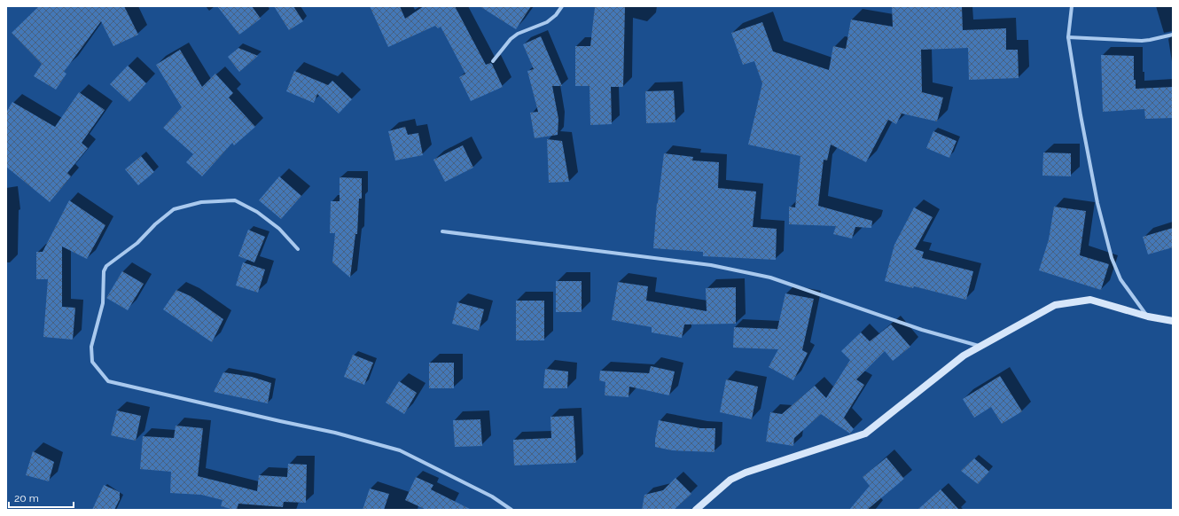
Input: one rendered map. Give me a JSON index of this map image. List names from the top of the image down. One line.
{"scale_bar":"20 m"}
